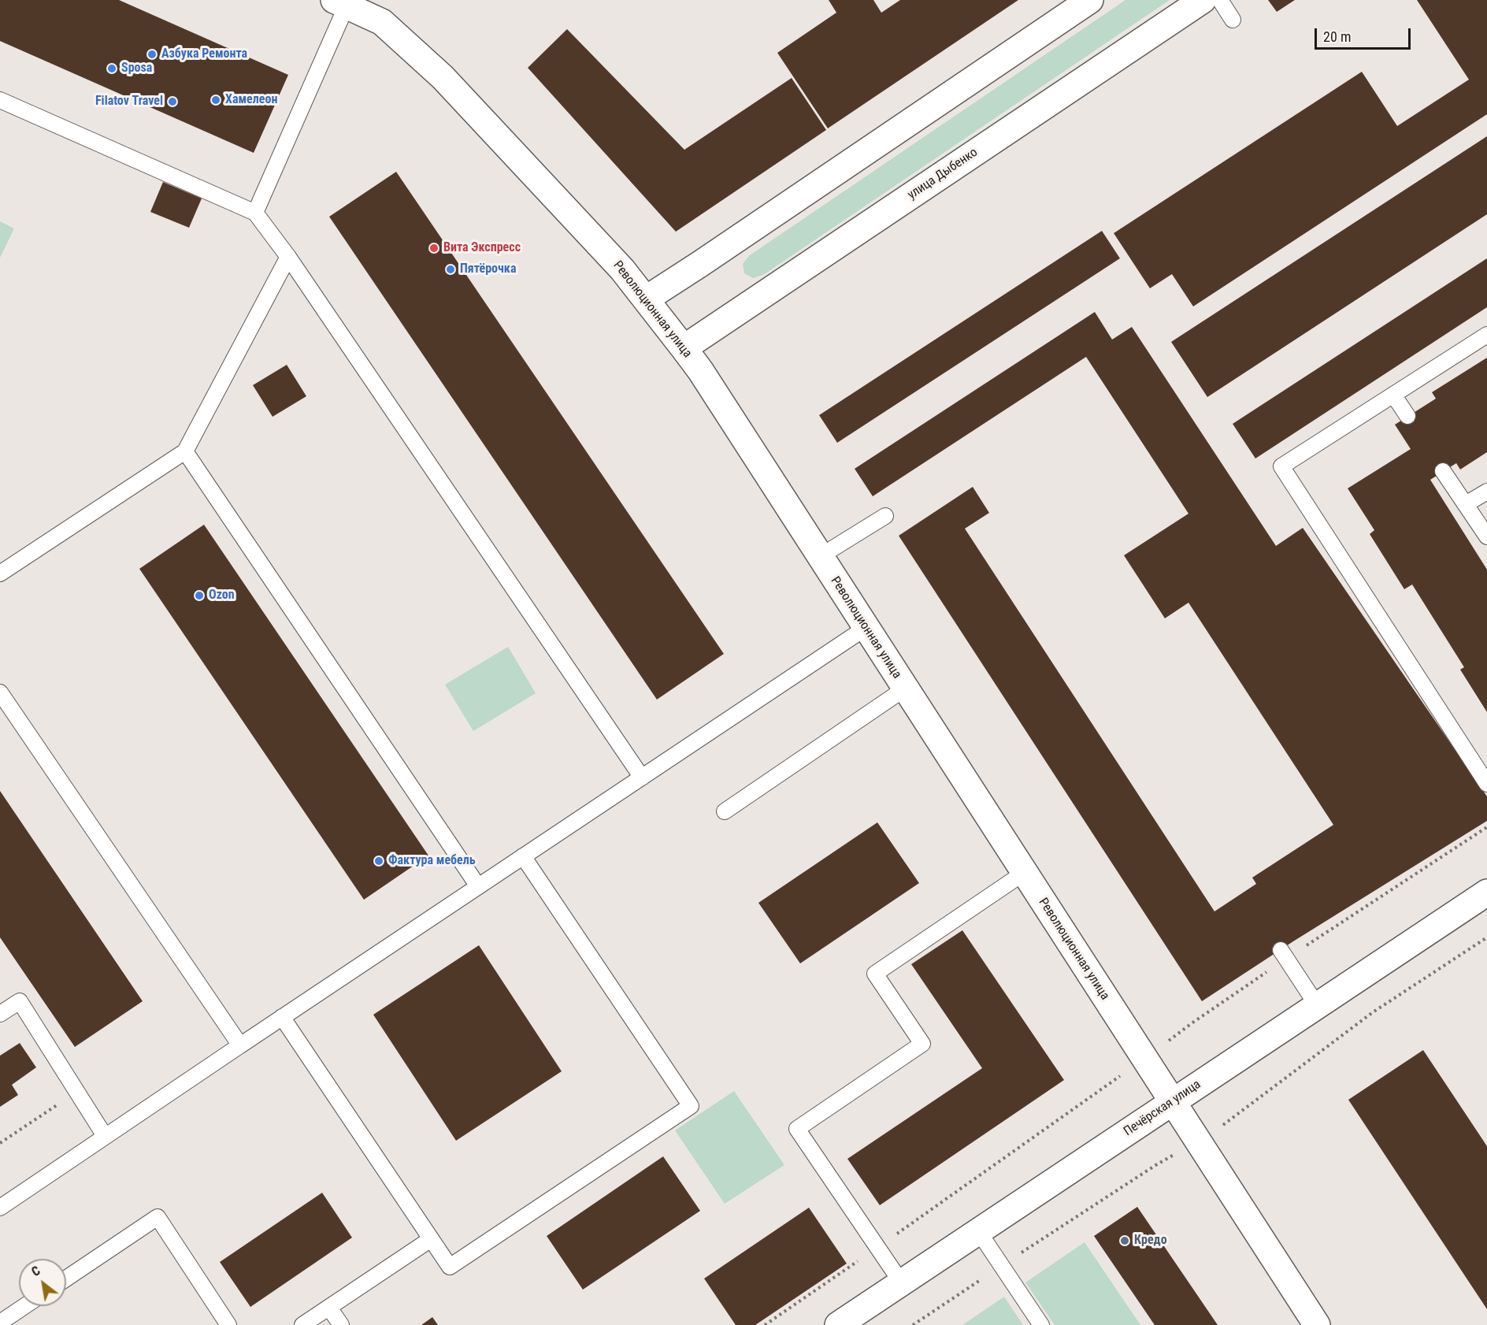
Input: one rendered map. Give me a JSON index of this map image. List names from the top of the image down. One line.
{"streets":{"main road":["улица Дыбенко","Революционная улица","Печёрская улица"]},"crossings":[["улица Дыбенко","Революционная улица"],["Революционная улица","Печёрская улица"]],"places":["Азбука Ремонта","Sposa","Хамелеон","Filatov Travel","Вита Экспресс","Пятёрочка","Ozon","Фактура мебель","Кредо"],"scale_bar":"20 m","north":"top left"}
